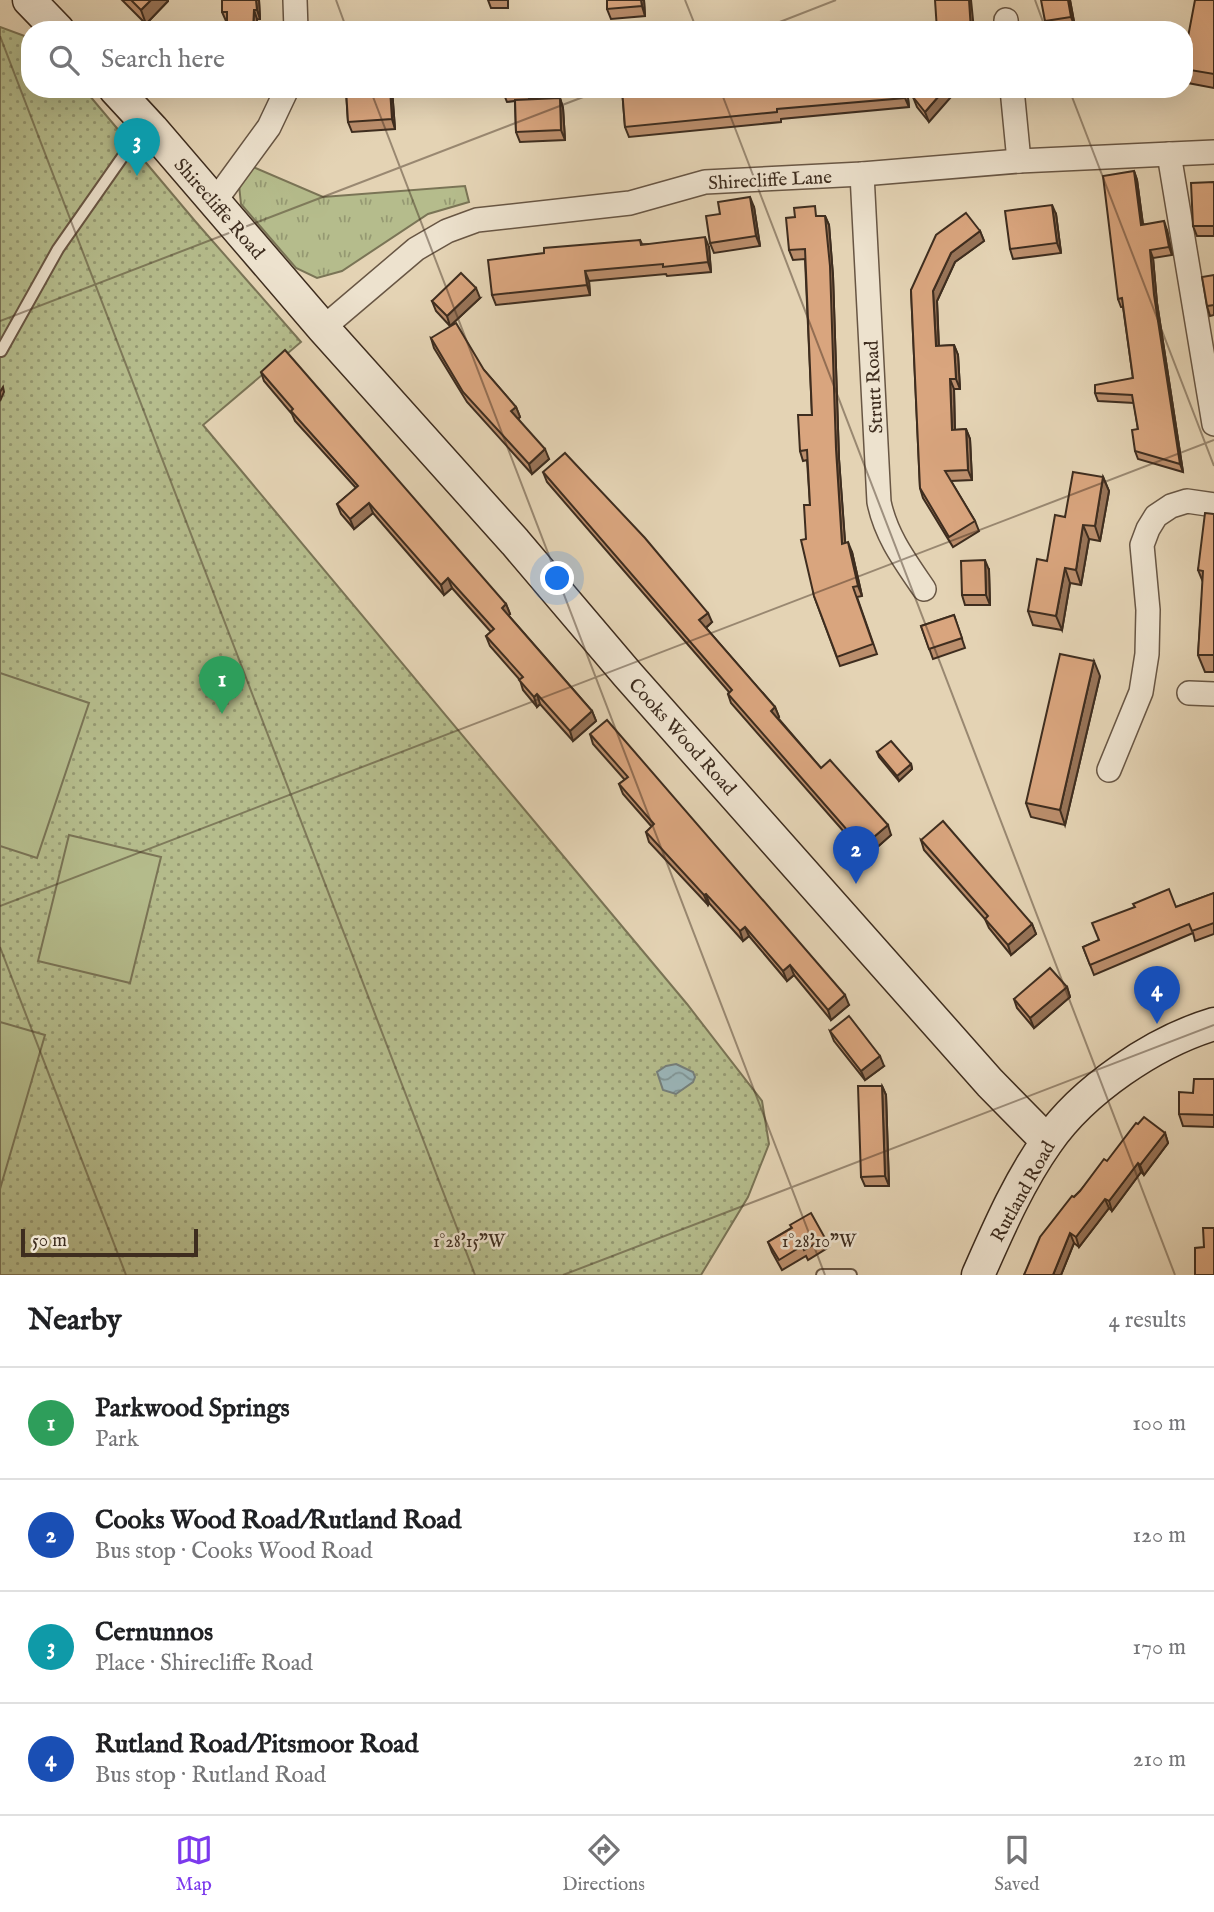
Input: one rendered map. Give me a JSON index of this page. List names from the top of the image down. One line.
{"streets":{"street":["Shirecliffe Lane","Shirecliffe Road","Strutt Road","Cooks Wood Road","Rutland Road"]},"crossings":[["Shirecliffe Lane","Shirecliffe Road"],["Shirecliffe Lane","Strutt Road"],["Shirecliffe Lane","Cooks Wood Road"],["Shirecliffe Road","Cooks Wood Road"],["Cooks Wood Road","Rutland Road"]],"scale_bar":"50 m","page":{"search":"Search here","pins":["3","1","2","4"],"scale":"50 m","heading":["Nearby","4 results"],"list":[{"mark":"1","name":"Parkwood Springs","note":"Park","value":"100 m"},{"mark":"2","name":"Cooks Wood Road/Rutland Road","note":"Bus stop · Cooks Wood Road","value":"120 m"},{"mark":"3","name":"Cernunnos","note":"Place · Shirecliffe Road","value":"170 m"},{"mark":"4","name":"Rutland Road/Pitsmoor Road","note":"Bus stop · Rutland Road","value":"210 m"}],"nav":["Map","Directions","Saved"]},"coordinates":["1°28'15\"W","1°28'10\"W"]}
